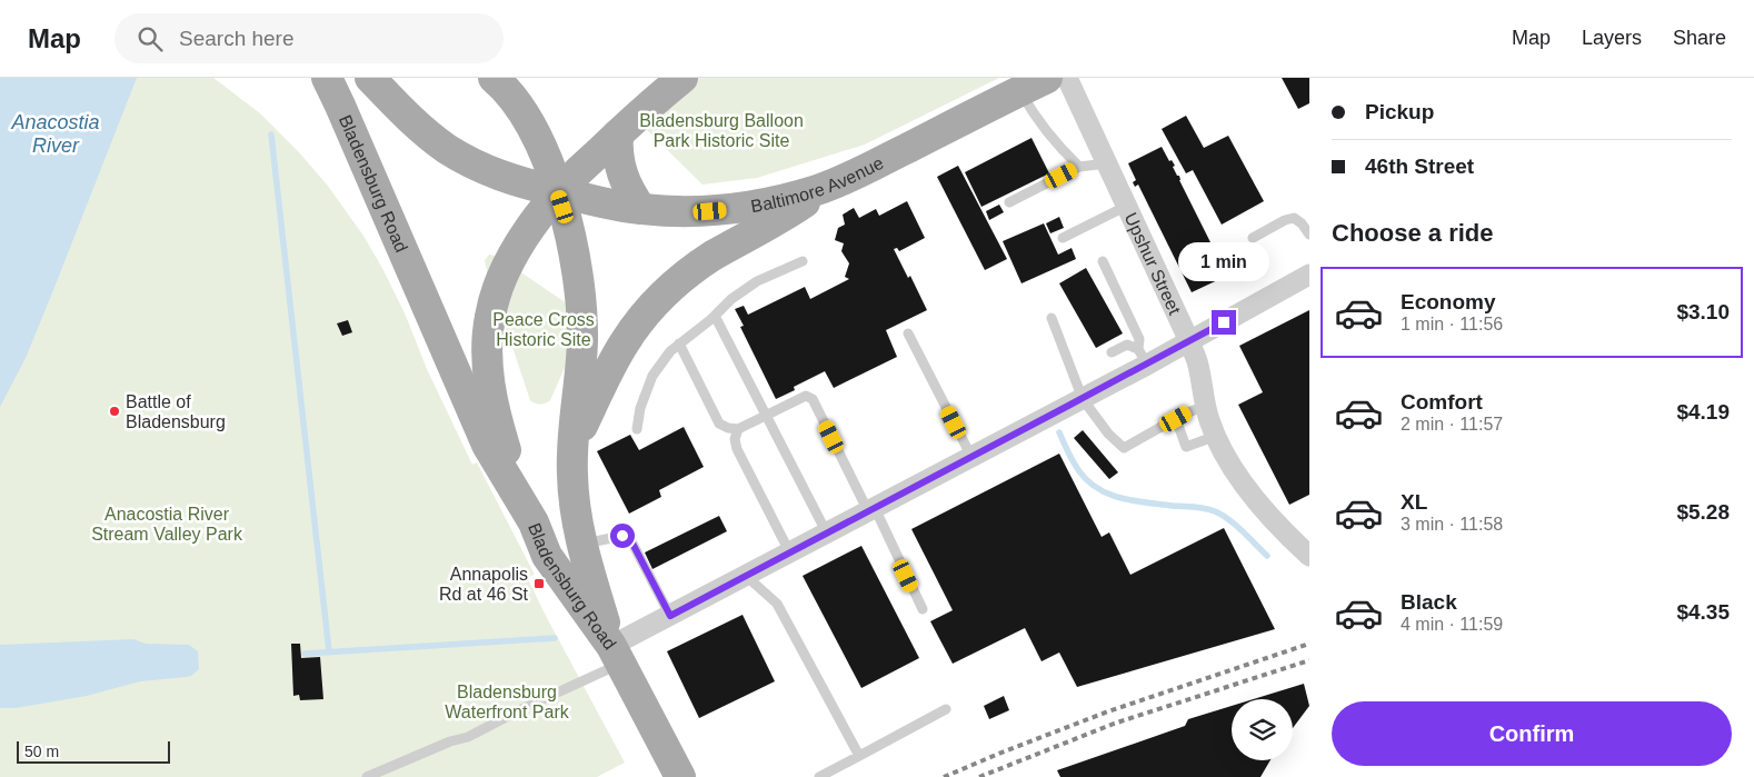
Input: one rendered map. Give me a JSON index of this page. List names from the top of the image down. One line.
{"streets":{"main road":["Baltimore Avenue","Bladensburg Road"],"street":["Upshur Street"]},"crossings":[["Baltimore Avenue","Bladensburg Road"]],"water":["Anacostia River"],"parks":["Bladensburg Balloon Park Historic Site","Peace Cross Historic Site","Anacostia River Stream Valley Park","Bladensburg Waterfront Park"],"places":{"other":["Battle of Bladensburg"],"transit":["Annapolis Rd at 46 St"]},"scale_bar":"50 m","page":{"header":"Map","search":"Search here","nav":["Map","Layers","Share"],"banner":["Pickup","46th Street"],"heading":"Choose a ride","bubble":"1 min","list":[{"name":"Economy","note":"1 min · 11:56","value":"$3.10"},{"name":"Comfort","note":"2 min · 11:57","value":"$4.19"},{"name":"XL","note":"3 min · 11:58","value":"$5.28"},{"name":"Black","note":"4 min · 11:59","value":"$4.35"}],"buttons":"Confirm","scale":"50 m"}}
